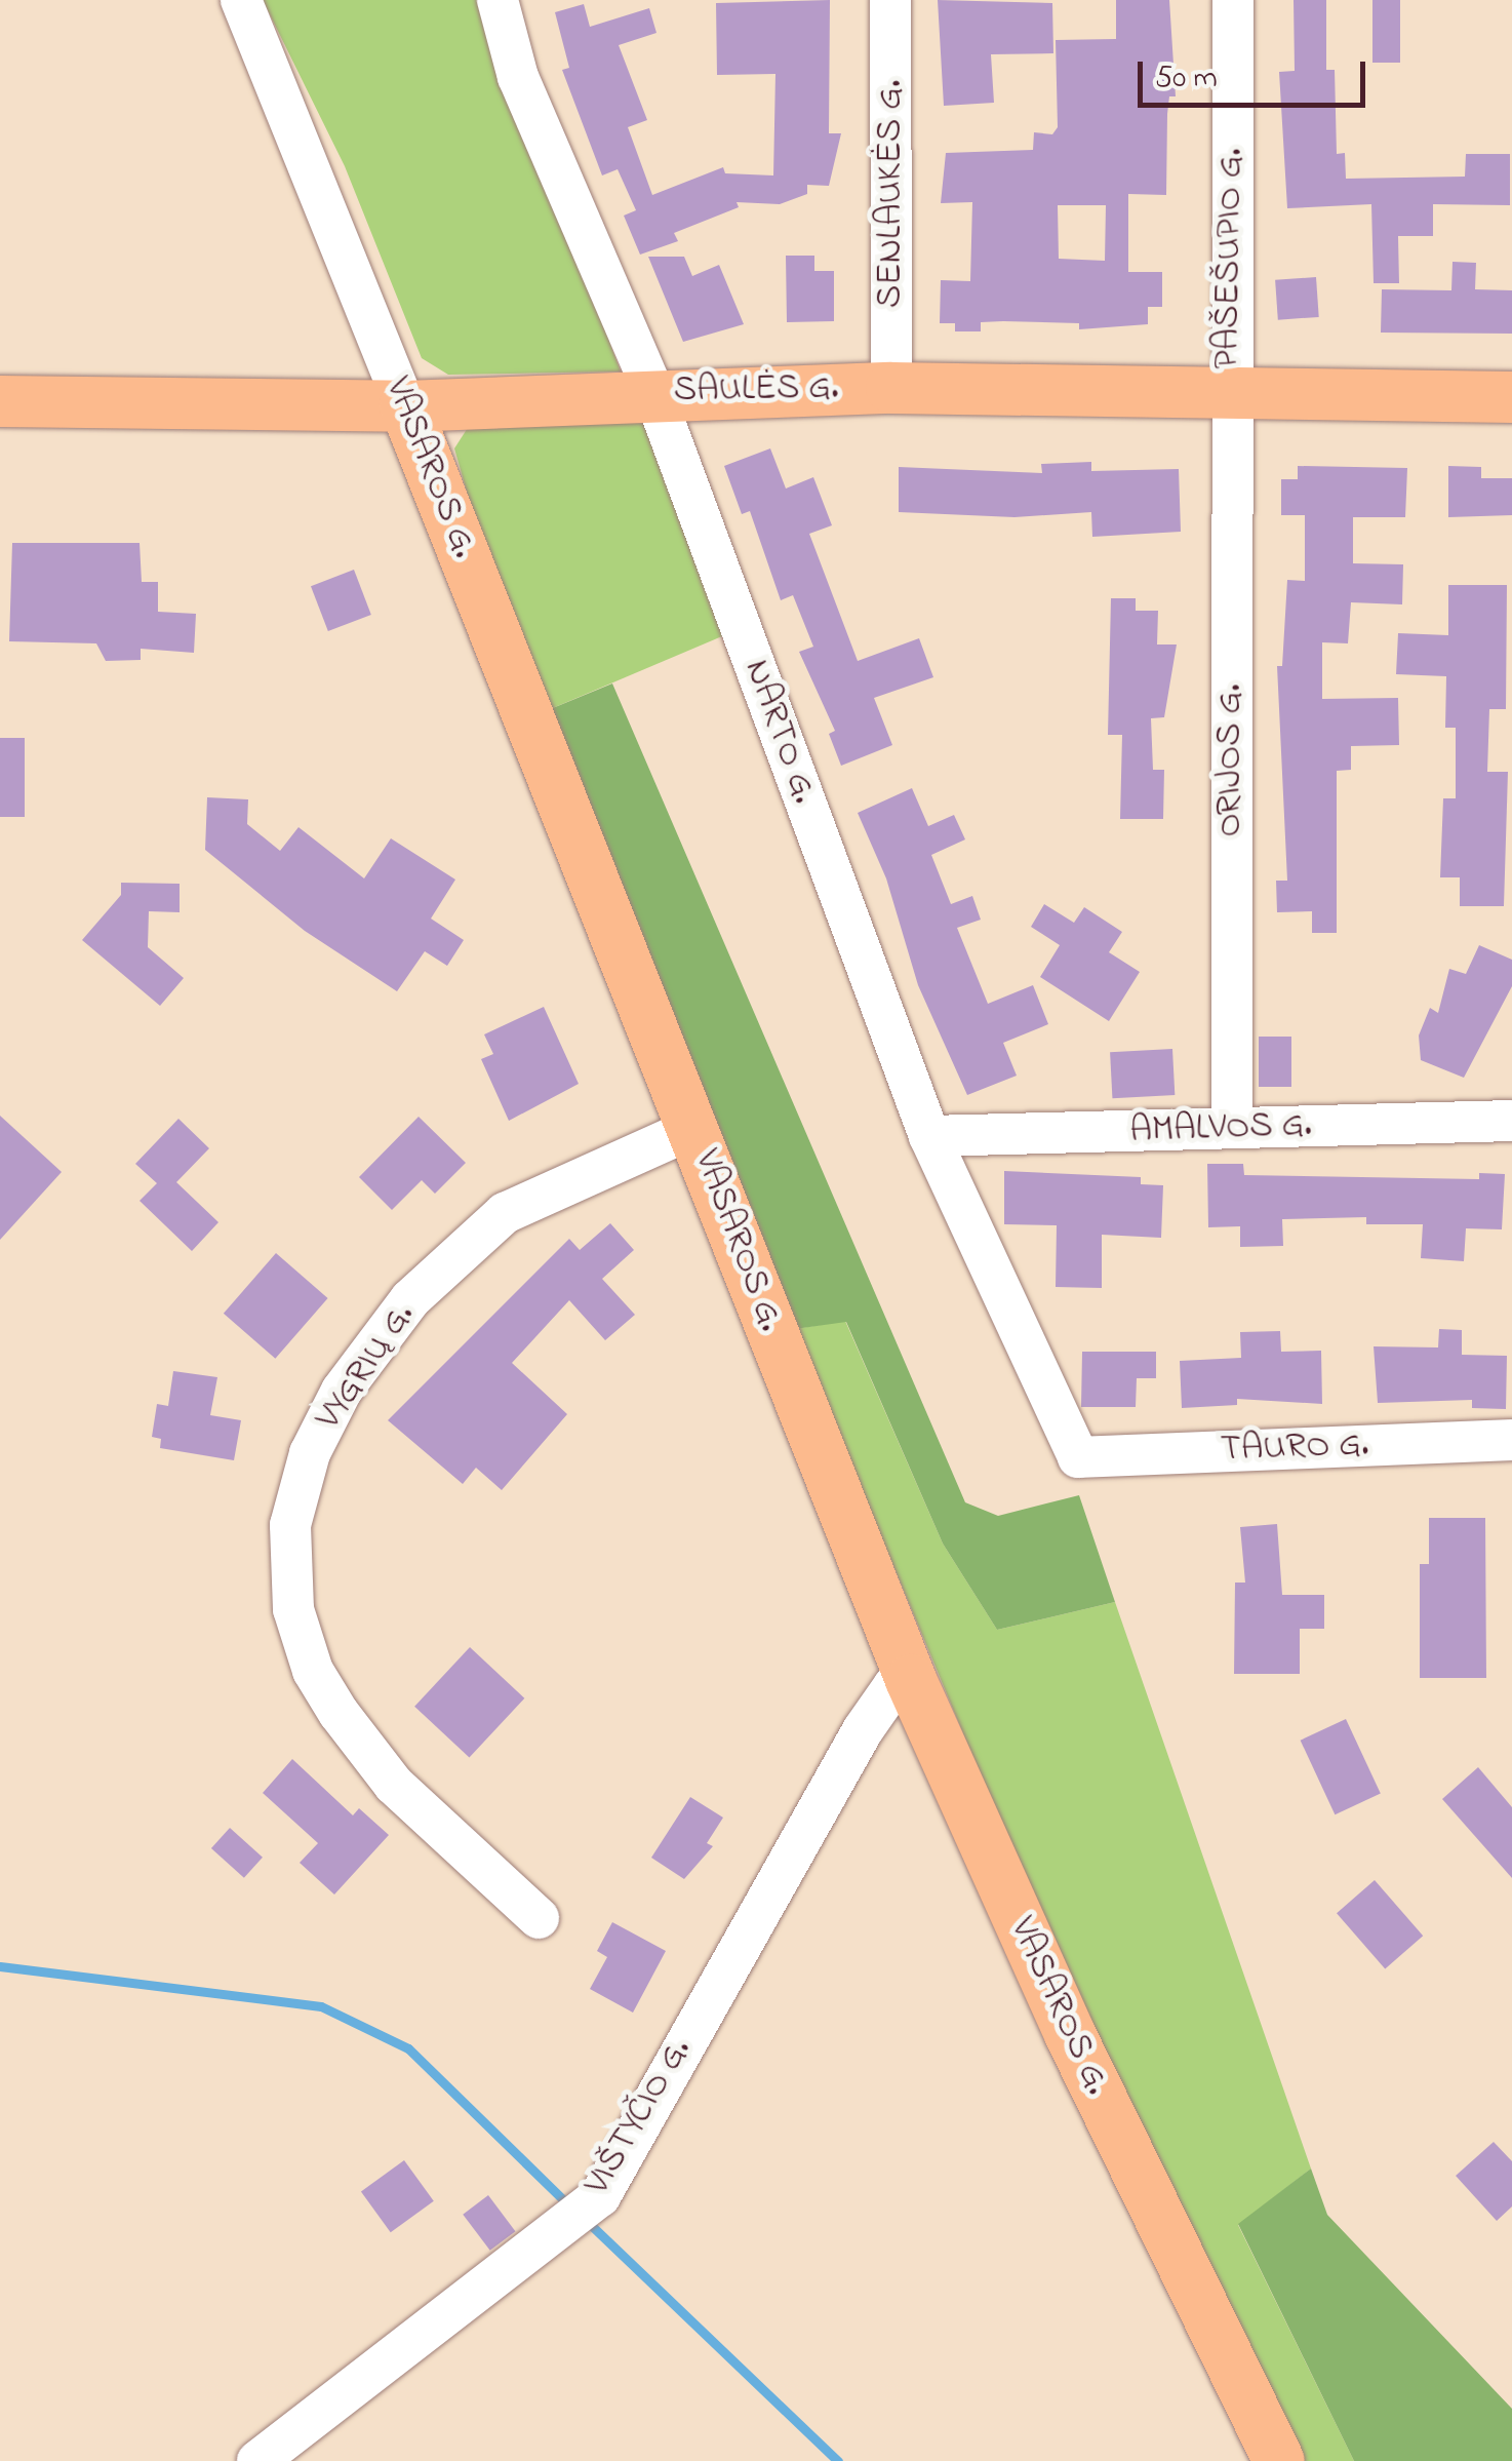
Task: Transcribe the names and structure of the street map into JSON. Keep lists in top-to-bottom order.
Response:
{
  "streets": {
    "main road": ["SAULĖS G.", "VASAROS G."],
    "street": [
      "SENLAUKĖS G.",
      "PAŠEŠUPIO G.",
      "NARTO G.",
      "ORIJOS G.",
      "AMALVOS G.",
      "VYGRIŲ G.",
      "TAURO G.",
      "VIŠTYČIO G."
    ]
  },
  "crossings": [
    ["SENLAUKĖS G.", "SAULĖS G."],
    ["PAŠEŠUPIO G.", "SAULĖS G."],
    ["PAŠEŠUPIO G.", "ORIJOS G."],
    ["SAULĖS G.", "VASAROS G."],
    ["SAULĖS G.", "NARTO G."],
    ["SAULĖS G.", "ORIJOS G."],
    ["VASAROS G.", "VYGRIŲ G."],
    ["VASAROS G.", "VIŠTYČIO G."],
    ["NARTO G.", "AMALVOS G."],
    ["NARTO G.", "TAURO G."],
    ["ORIJOS G.", "AMALVOS G."]
  ],
  "scale_bar": "50 m"
}
